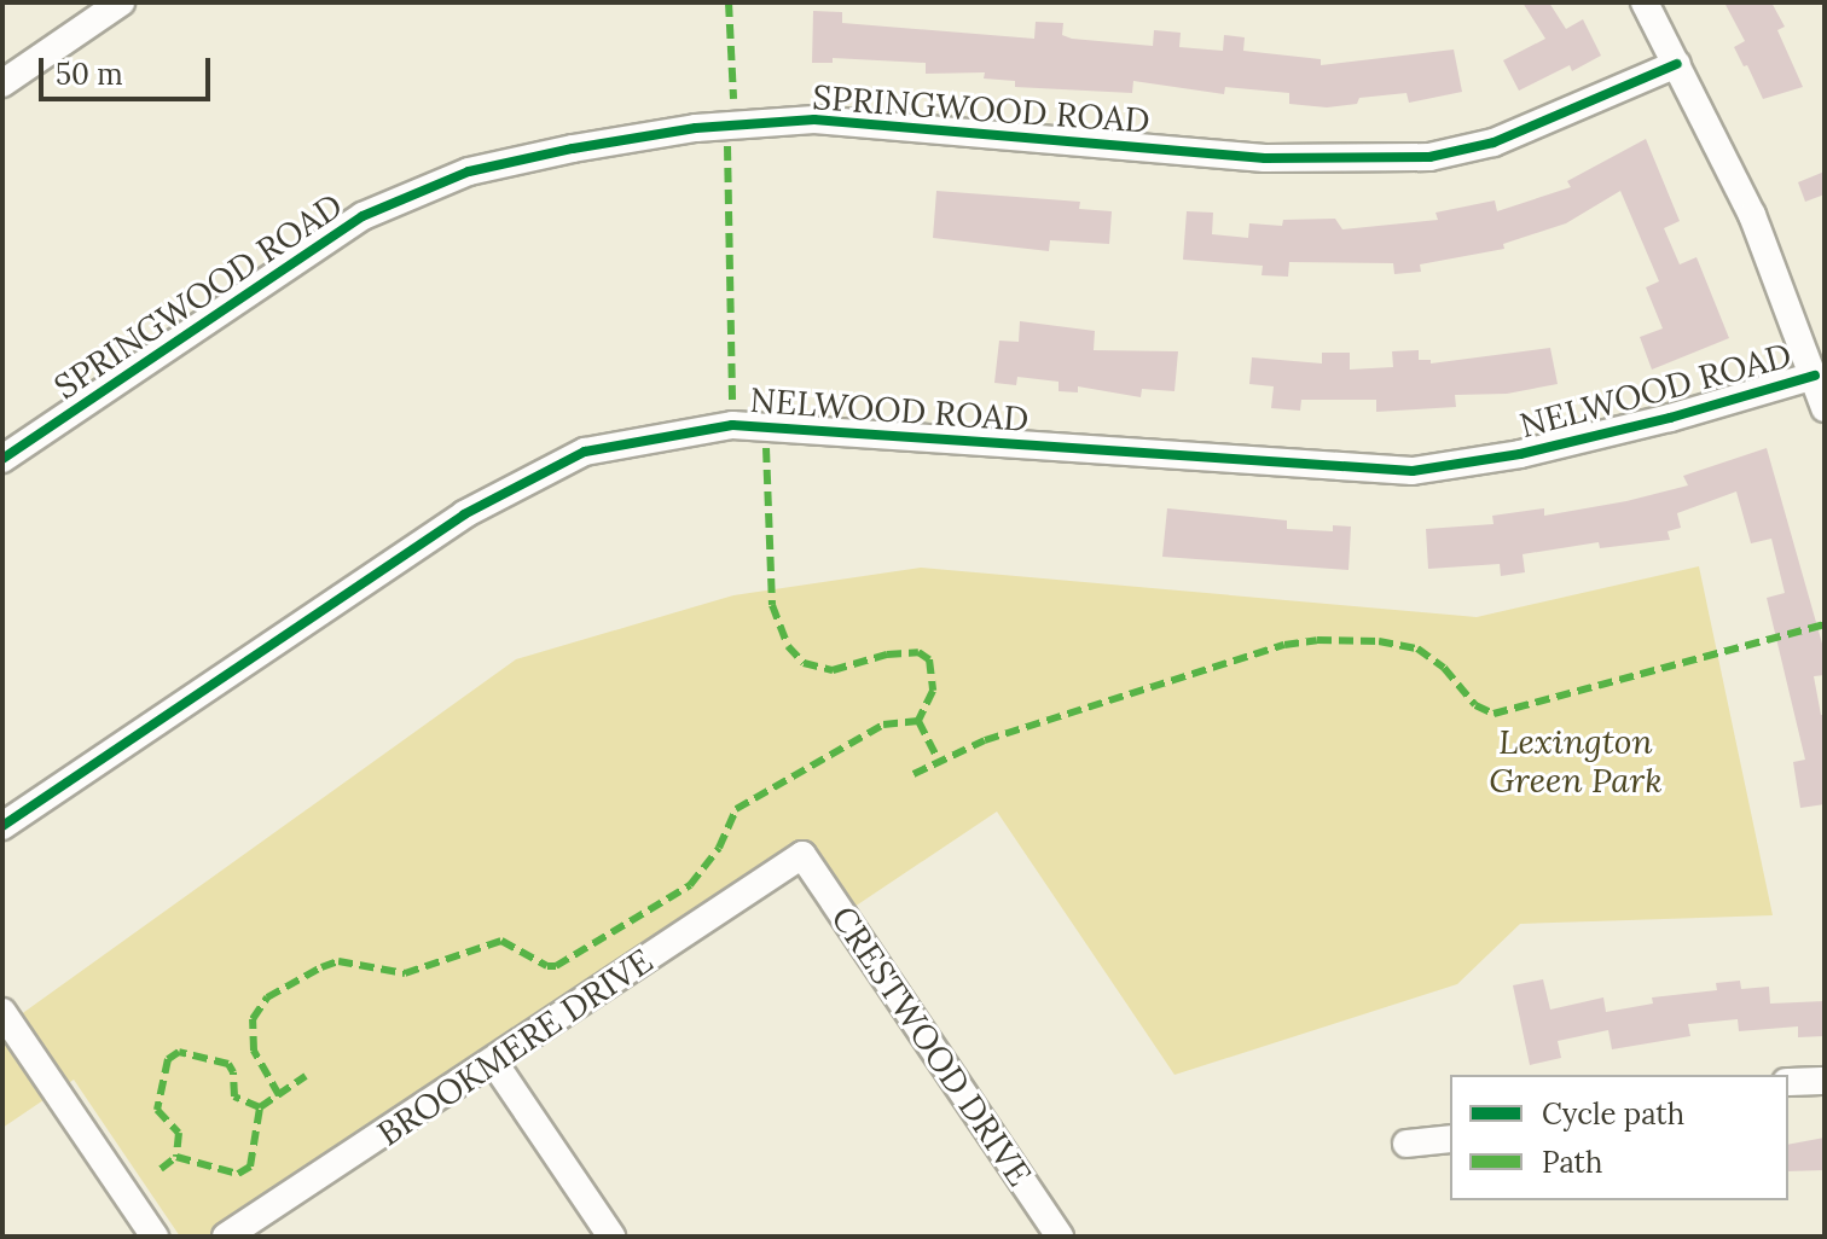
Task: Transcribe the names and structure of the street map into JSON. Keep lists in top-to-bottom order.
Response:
{
  "streets": {
    "street": [
      "SPRINGWOOD ROAD",
      "NELWOOD ROAD",
      "CRESTWOOD DRIVE",
      "BROOKMERE DRIVE"
    ]
  },
  "crossings": [
    ["CRESTWOOD DRIVE", "BROOKMERE DRIVE"]
  ],
  "parks": ["Lexington Green Park"],
  "legend": ["Cycle path", "Path"],
  "scale_bar": "50 m"
}
